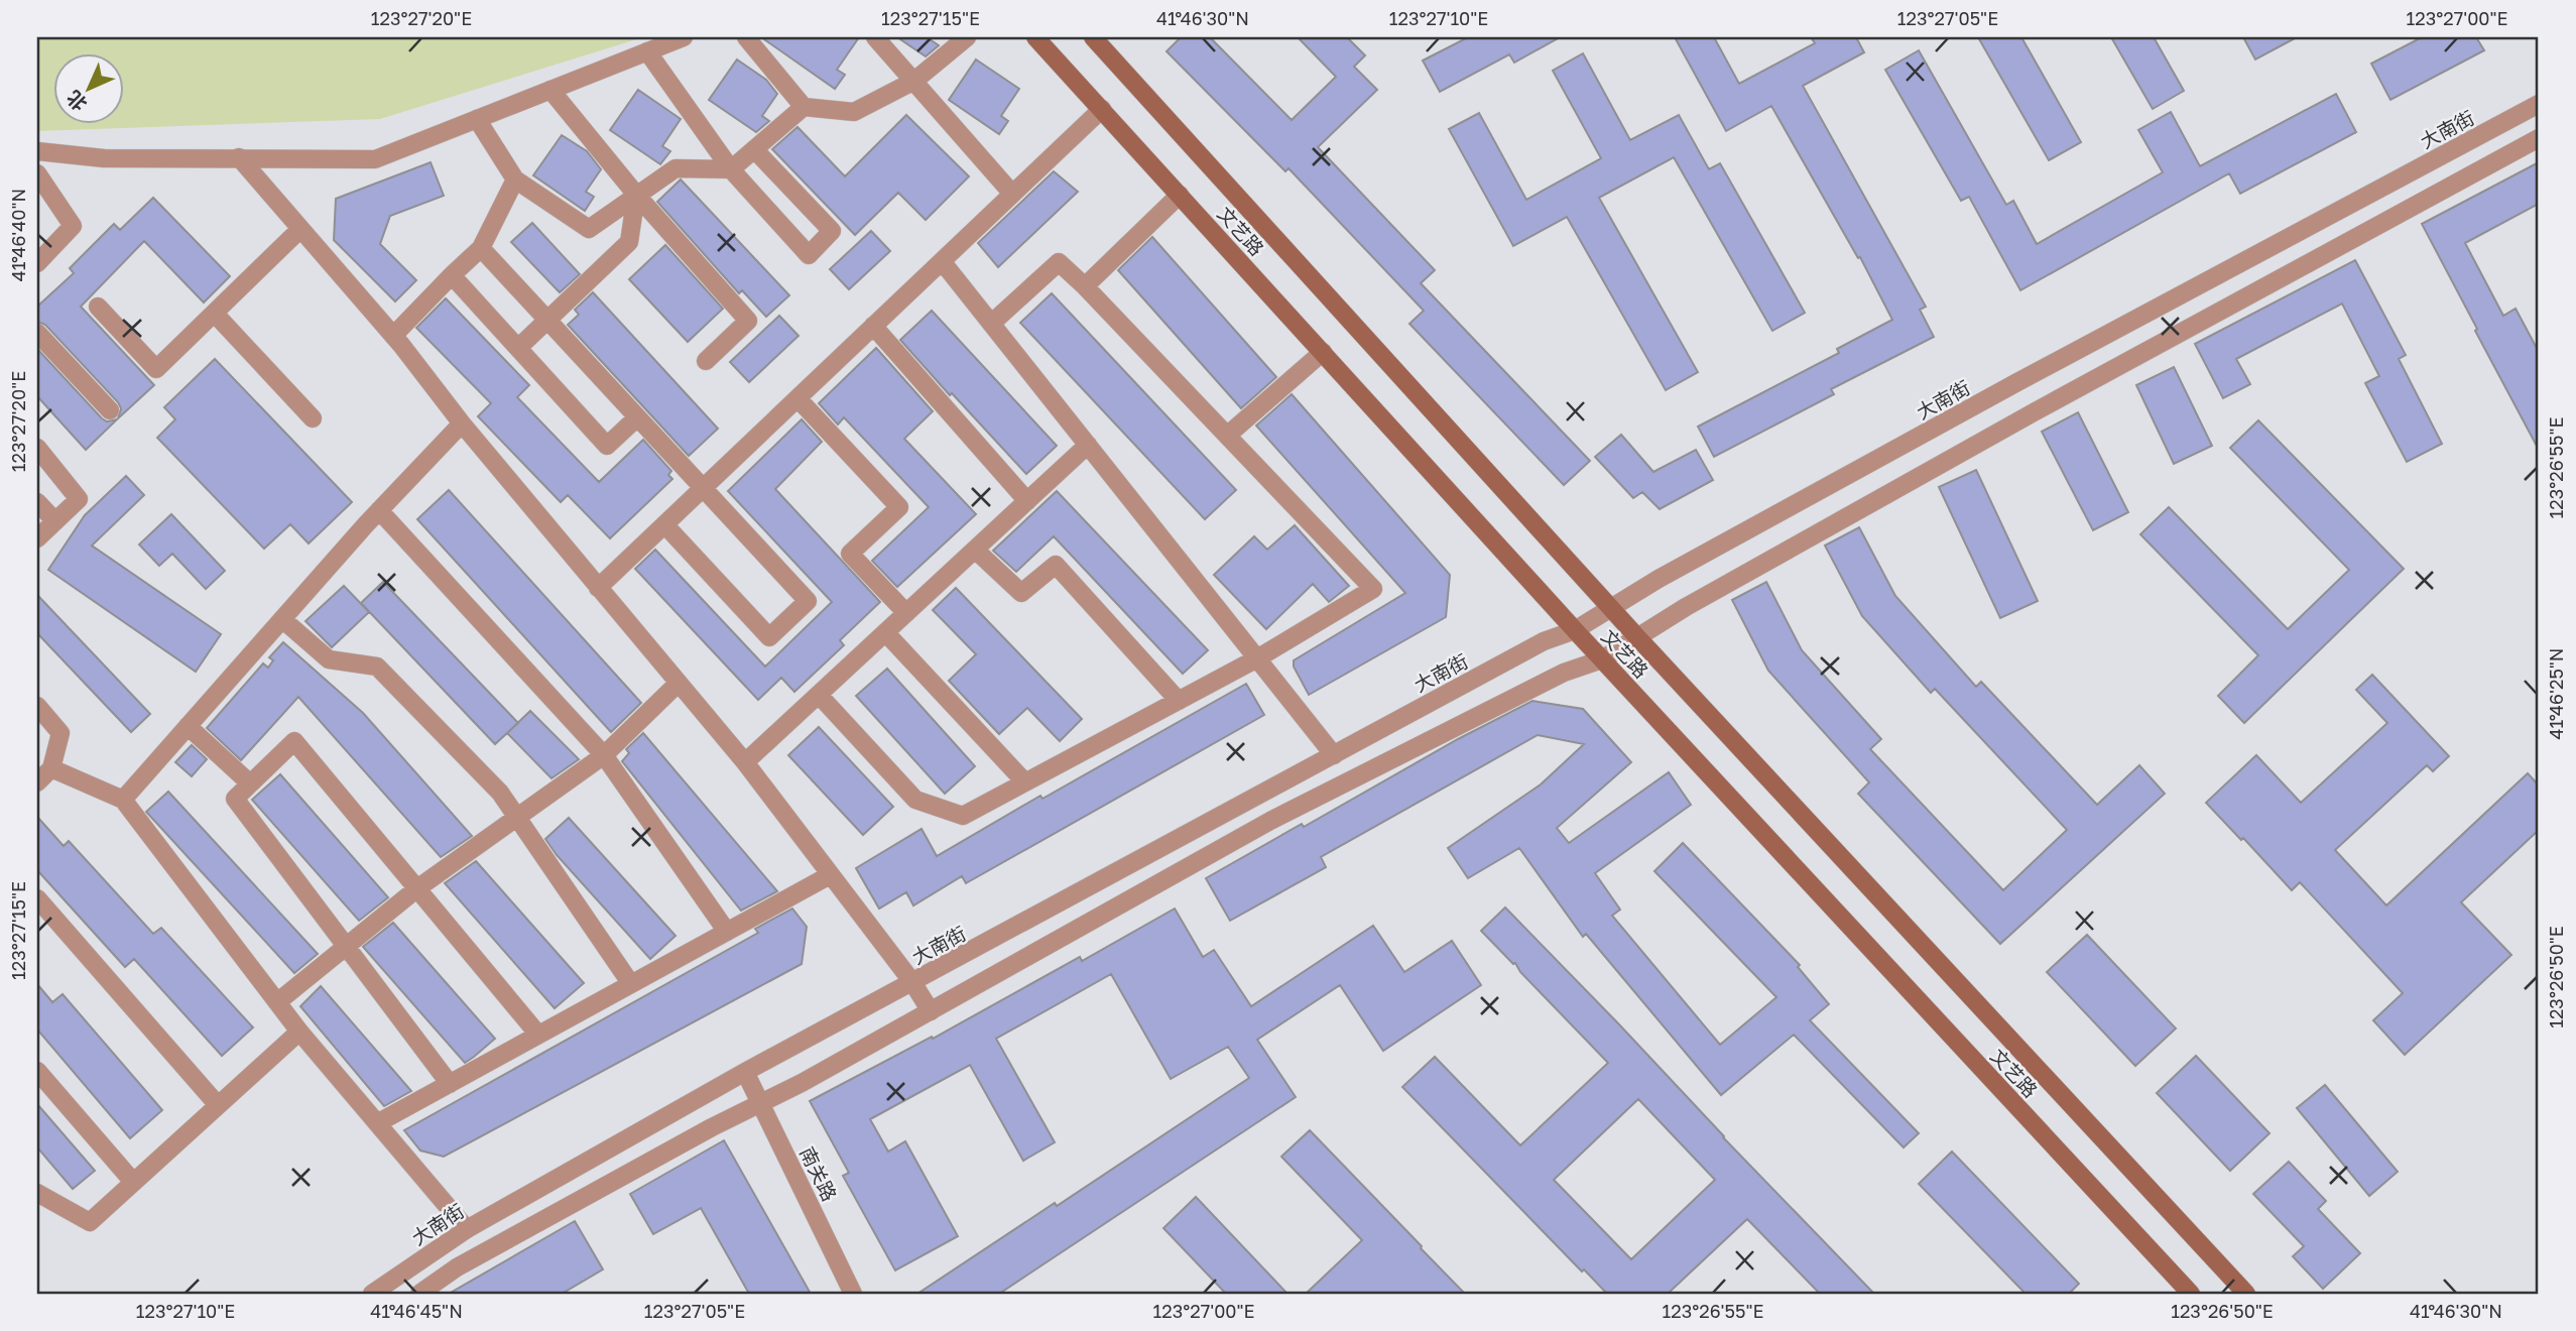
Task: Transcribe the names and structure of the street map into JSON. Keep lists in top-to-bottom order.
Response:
{
  "streets": {
    "main road": ["文艺路"],
    "street": ["大南街", "南关路"]
  },
  "crossings": [
    ["大南街", "文艺路"],
    ["大南街", "南关路"]
  ],
  "north": "bottom left",
  "coordinates": [
    "123°27'20\"E",
    "123°27'15\"E",
    "41°46'30\"N",
    "123°27'10\"E",
    "123°27'05\"E",
    "123°27'00\"E",
    "41°46'40\"N",
    "123°26'55\"E",
    "41°46'25\"N",
    "123°26'50\"E",
    "41°46'45\"N"
  ]
}
